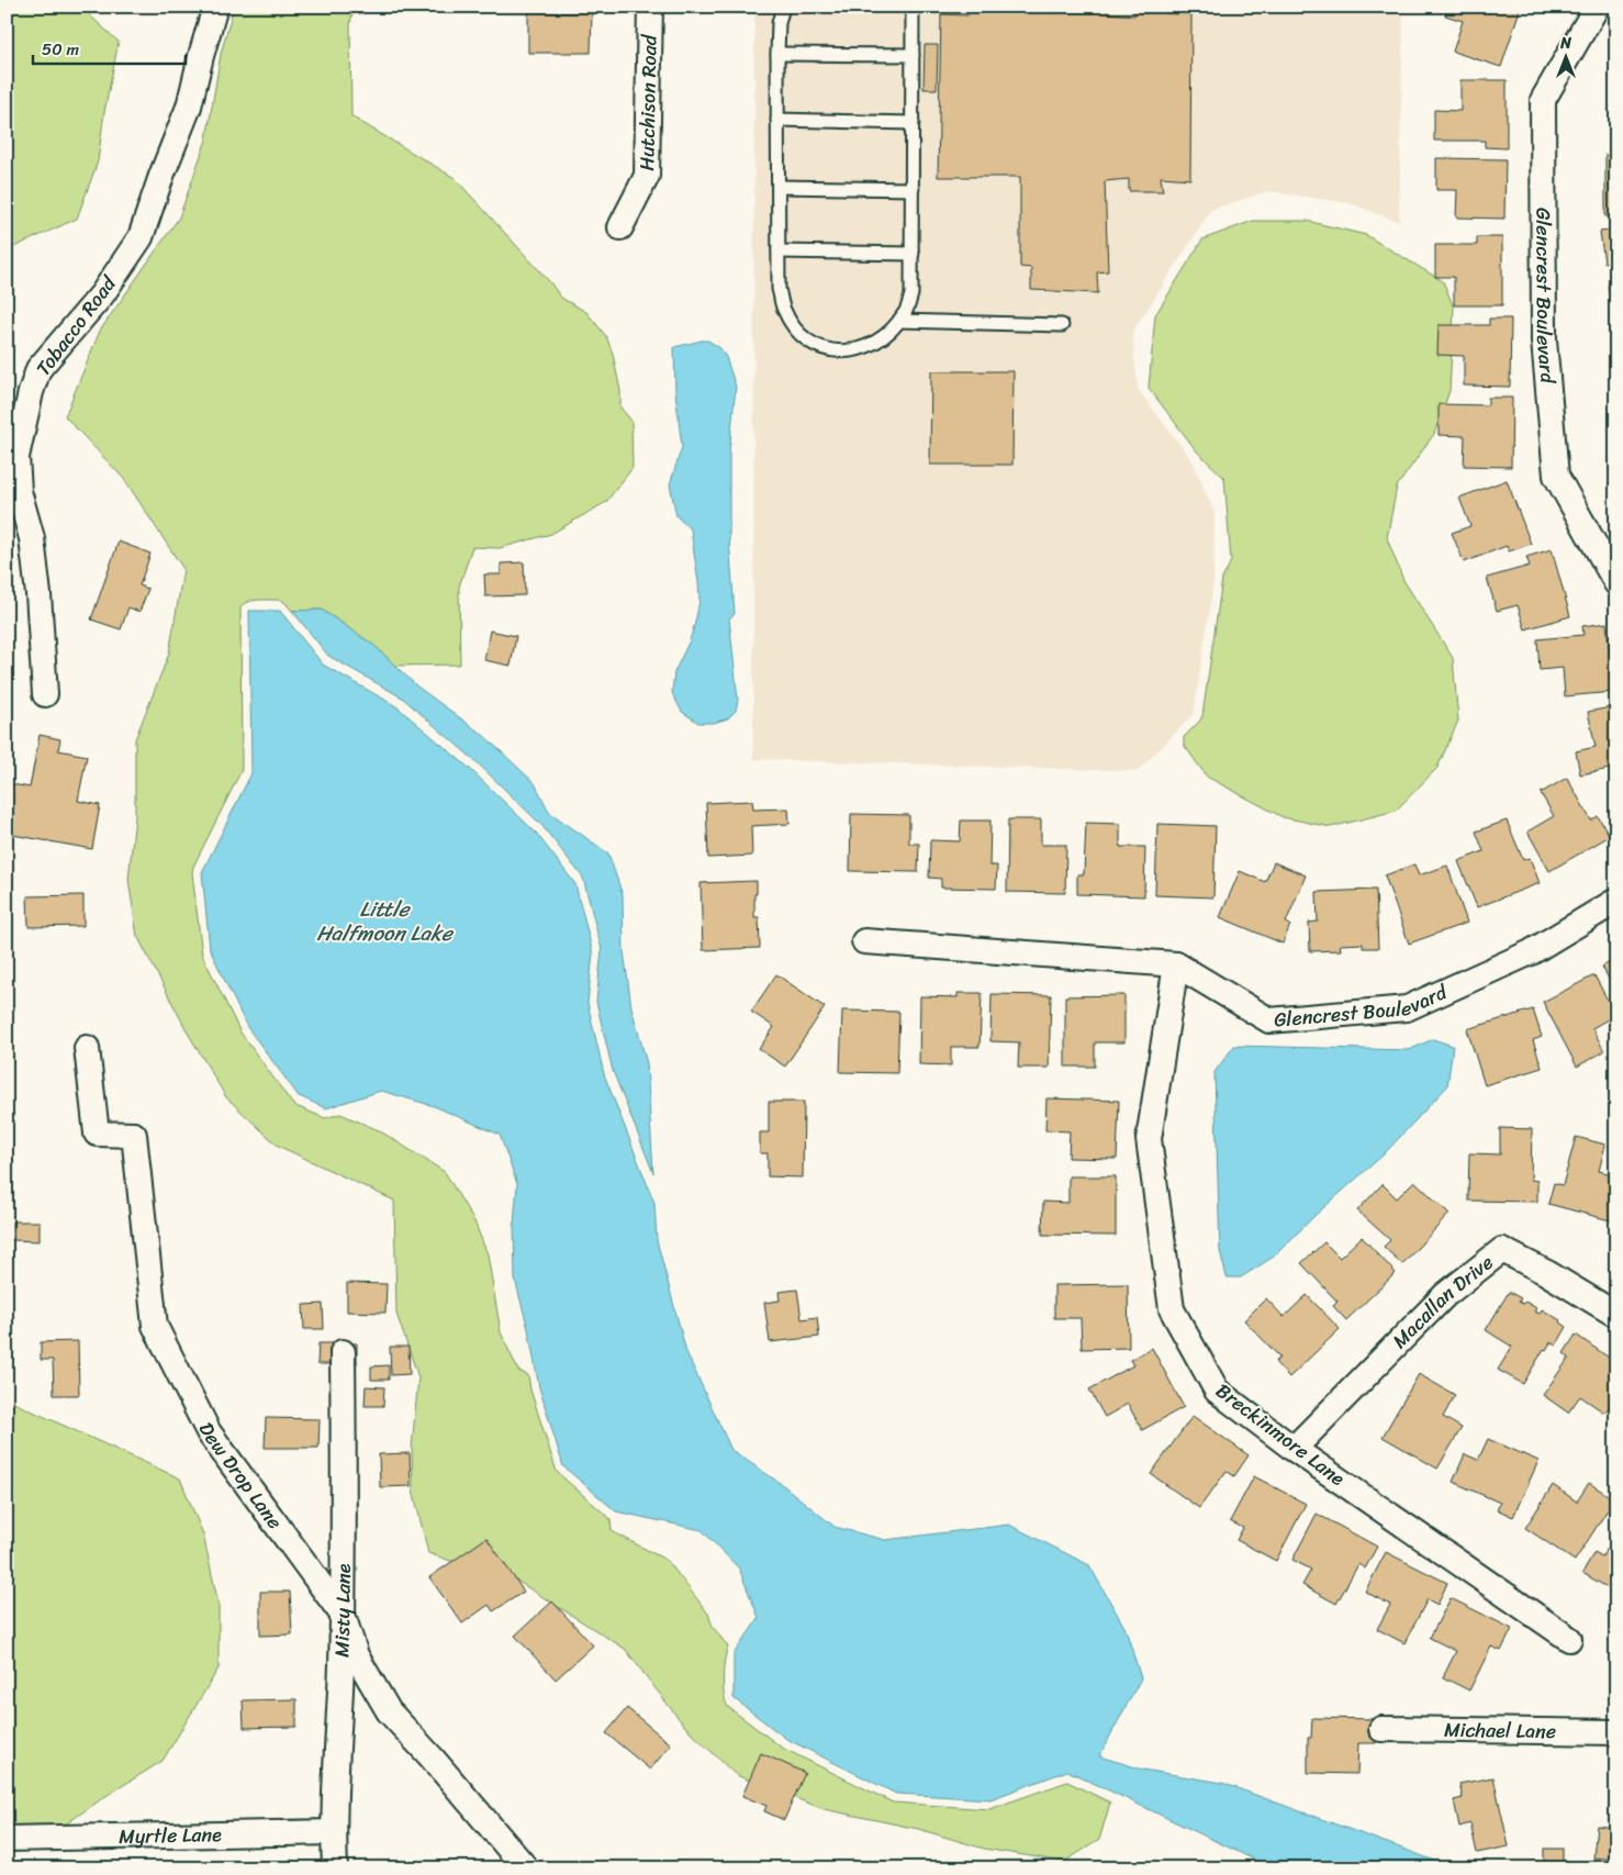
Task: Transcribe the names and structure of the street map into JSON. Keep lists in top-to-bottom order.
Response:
{
  "streets": {
    "street": [
      "Hutchison Road",
      "Glencrest Boulevard",
      "Tobacco Road",
      "Macallan Drive",
      "Breckinmore Lane",
      "Dew Drop Lane",
      "Misty Lane",
      "Michael Lane",
      "Myrtle Lane"
    ]
  },
  "crossings": [
    ["Glencrest Boulevard", "Breckinmore Lane"],
    ["Macallan Drive", "Breckinmore Lane"],
    ["Dew Drop Lane", "Misty Lane"],
    ["Misty Lane", "Myrtle Lane"]
  ],
  "water": ["Little Halfmoon Lake"],
  "scale_bar": "50 m",
  "north": "top"
}
